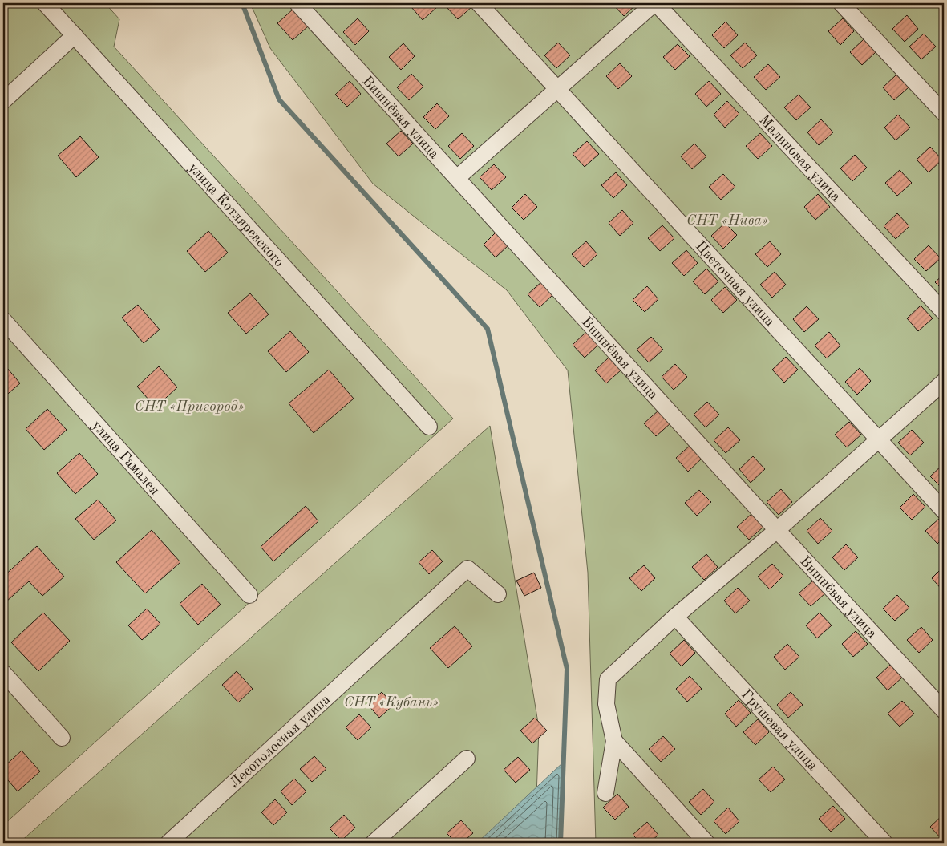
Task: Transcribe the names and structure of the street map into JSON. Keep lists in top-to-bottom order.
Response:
{
  "streets": {
    "street": [
      "Вишнёвая улица",
      "Малиновая улица",
      "улица Котляревского",
      "Цветочная улица",
      "улица Гамалея",
      "Грушевая улица",
      "Лесополосная улица"
    ]
  },
  "parks": ["СНТ «Нива»", "СНТ «Пригород»", "СНТ «Кубань»"]
}
